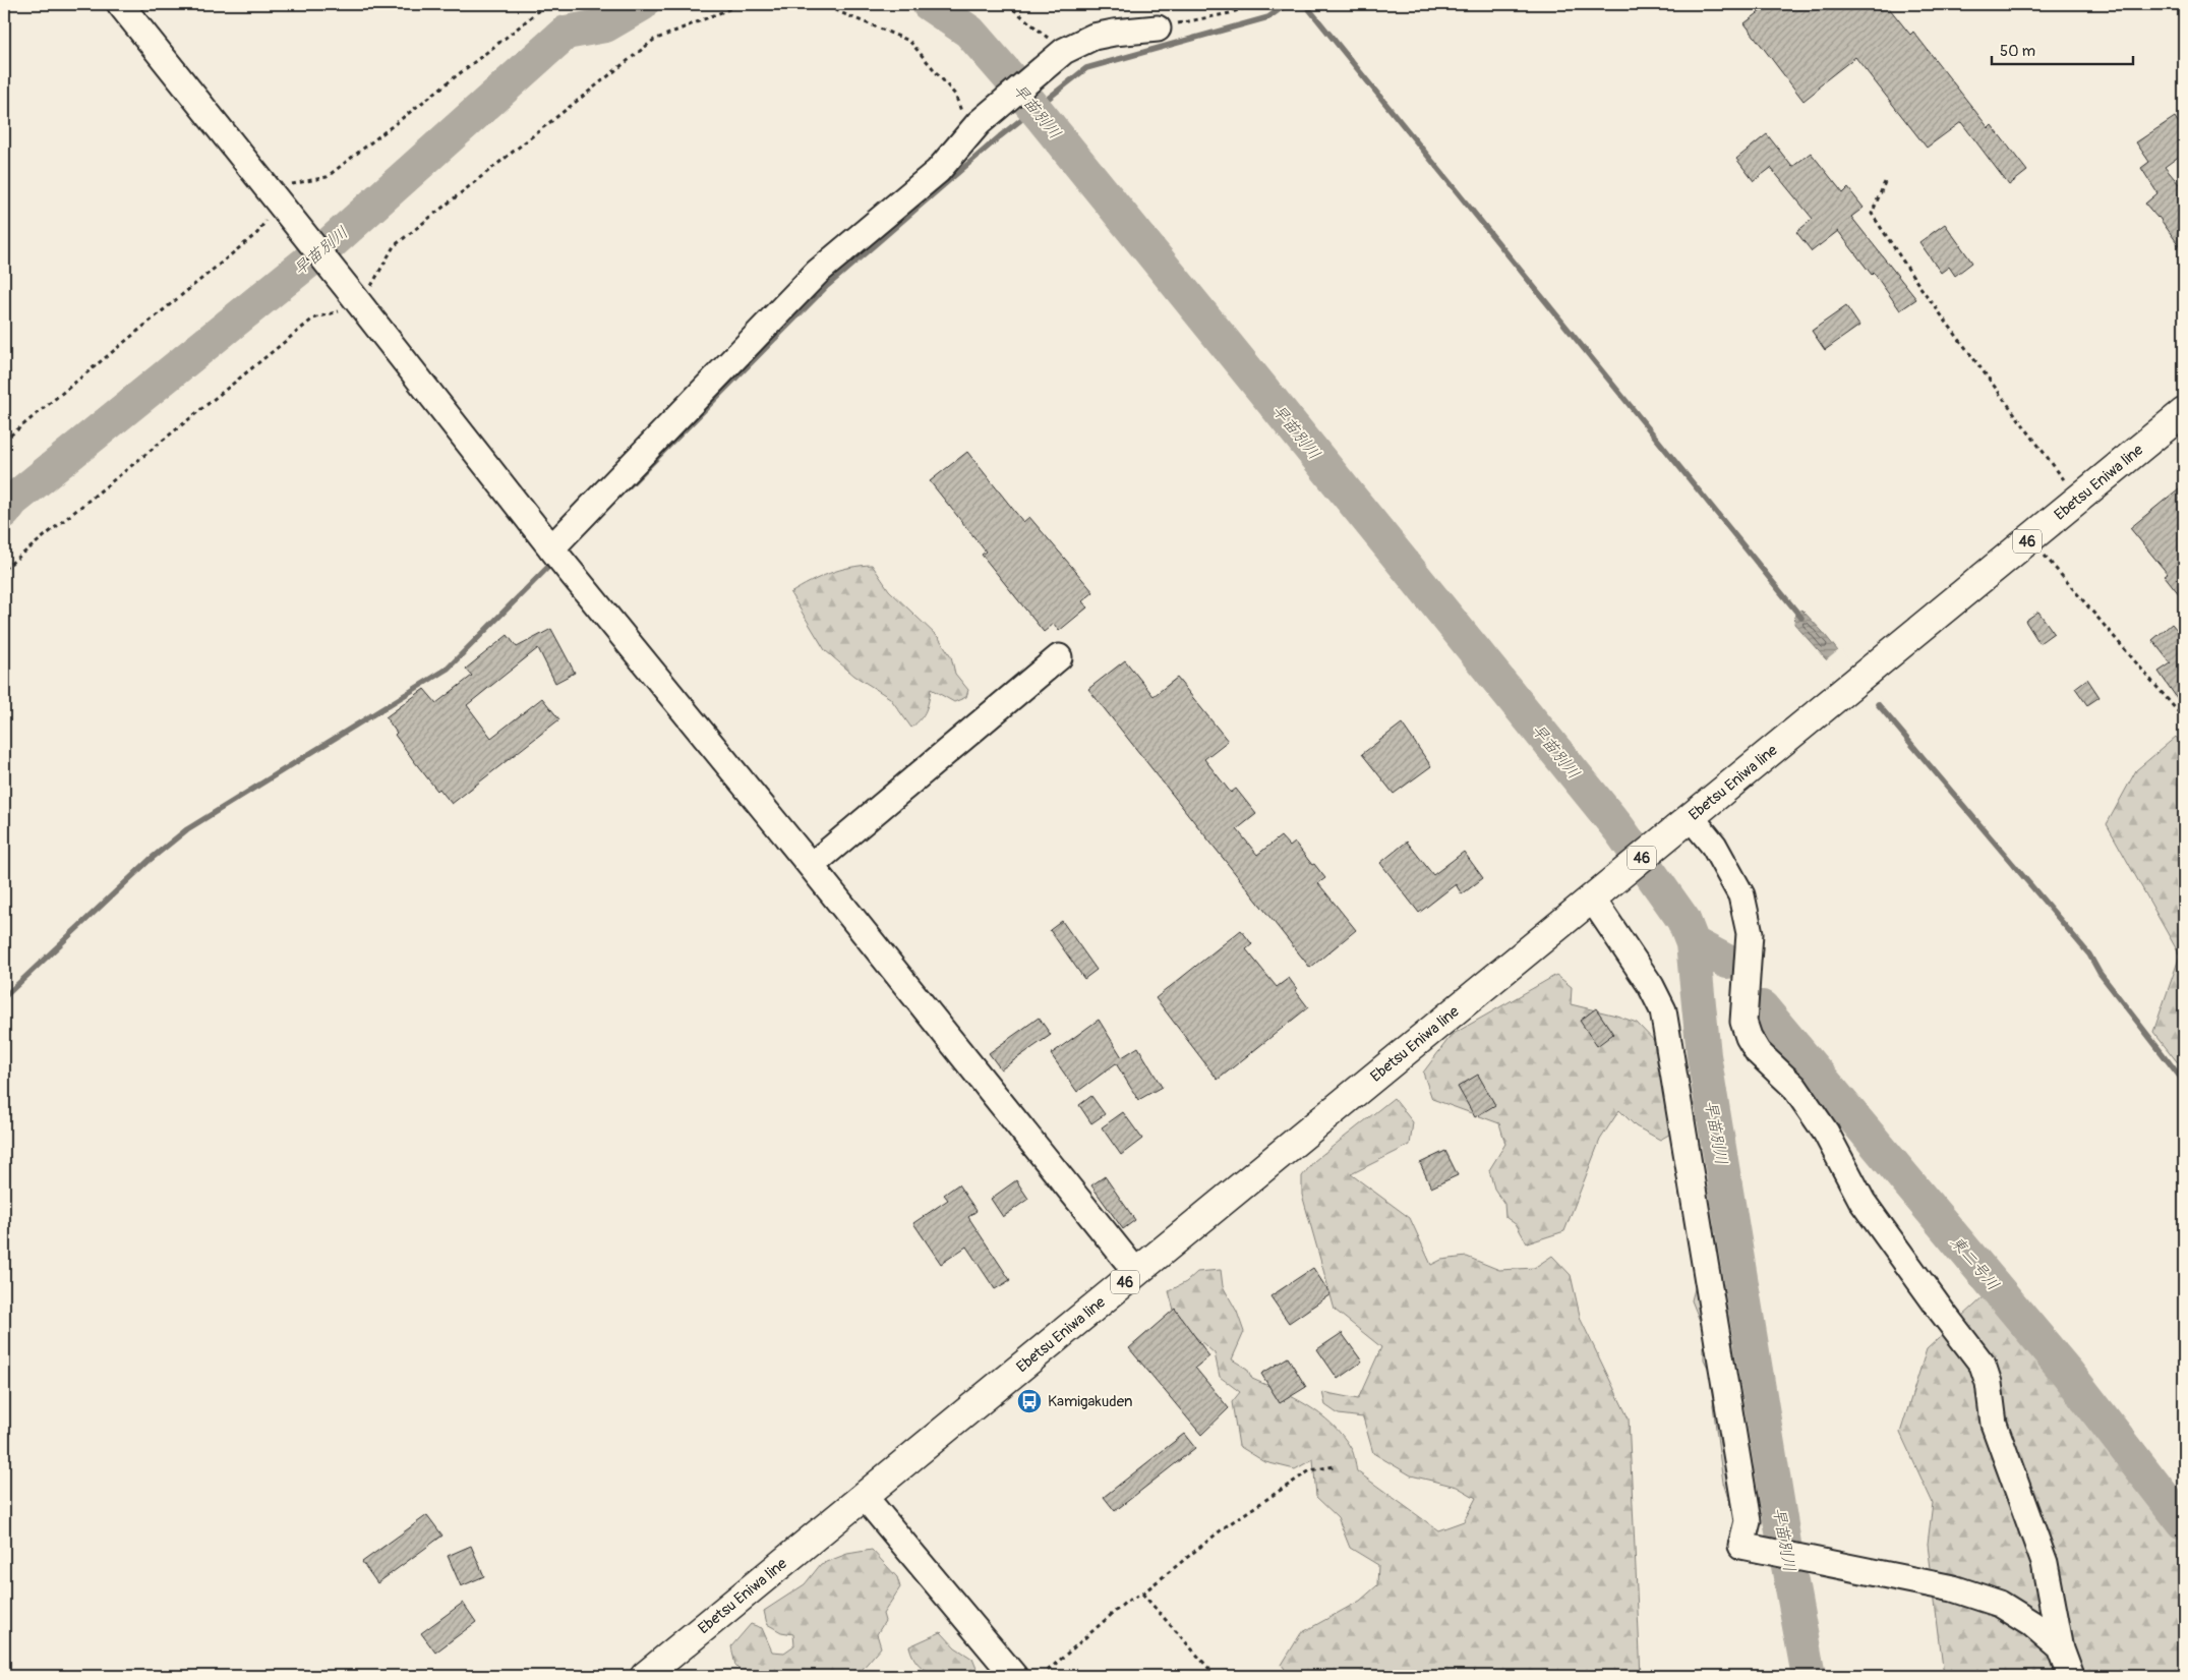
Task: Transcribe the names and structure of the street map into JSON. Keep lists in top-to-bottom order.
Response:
{
  "streets": {
    "main road": ["Ebetsu Eniwa line", "46"]
  },
  "water": ["早苗別川", "東二号川"],
  "places": {
    "bus stop": ["Kamigakuden"]
  },
  "scale_bar": "50 m"
}
